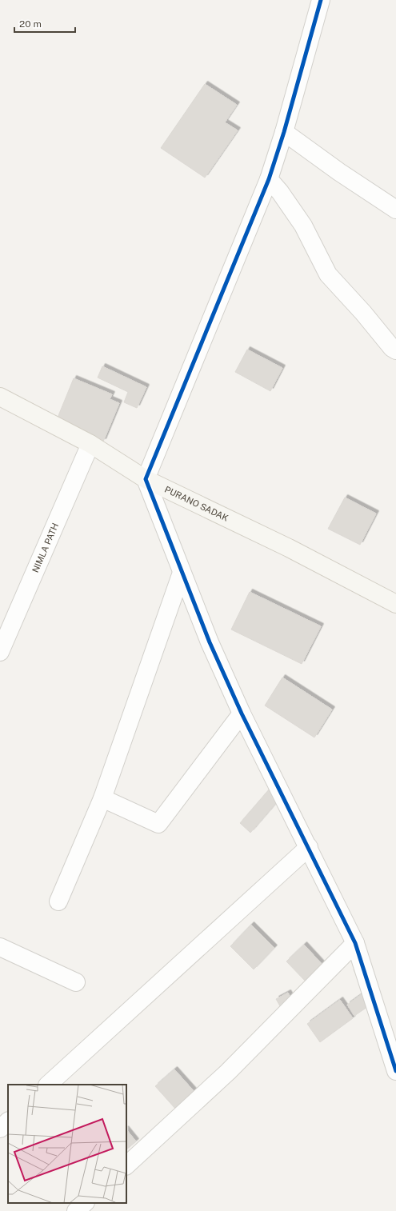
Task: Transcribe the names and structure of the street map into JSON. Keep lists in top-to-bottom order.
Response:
{
  "streets": {
    "main road": ["PURANO SADAK"],
    "street": ["NIMLA PATH"]
  },
  "crossings": [
    ["PURANO SADAK", "NIMLA PATH"]
  ],
  "scale_bar": "20 m"
}
